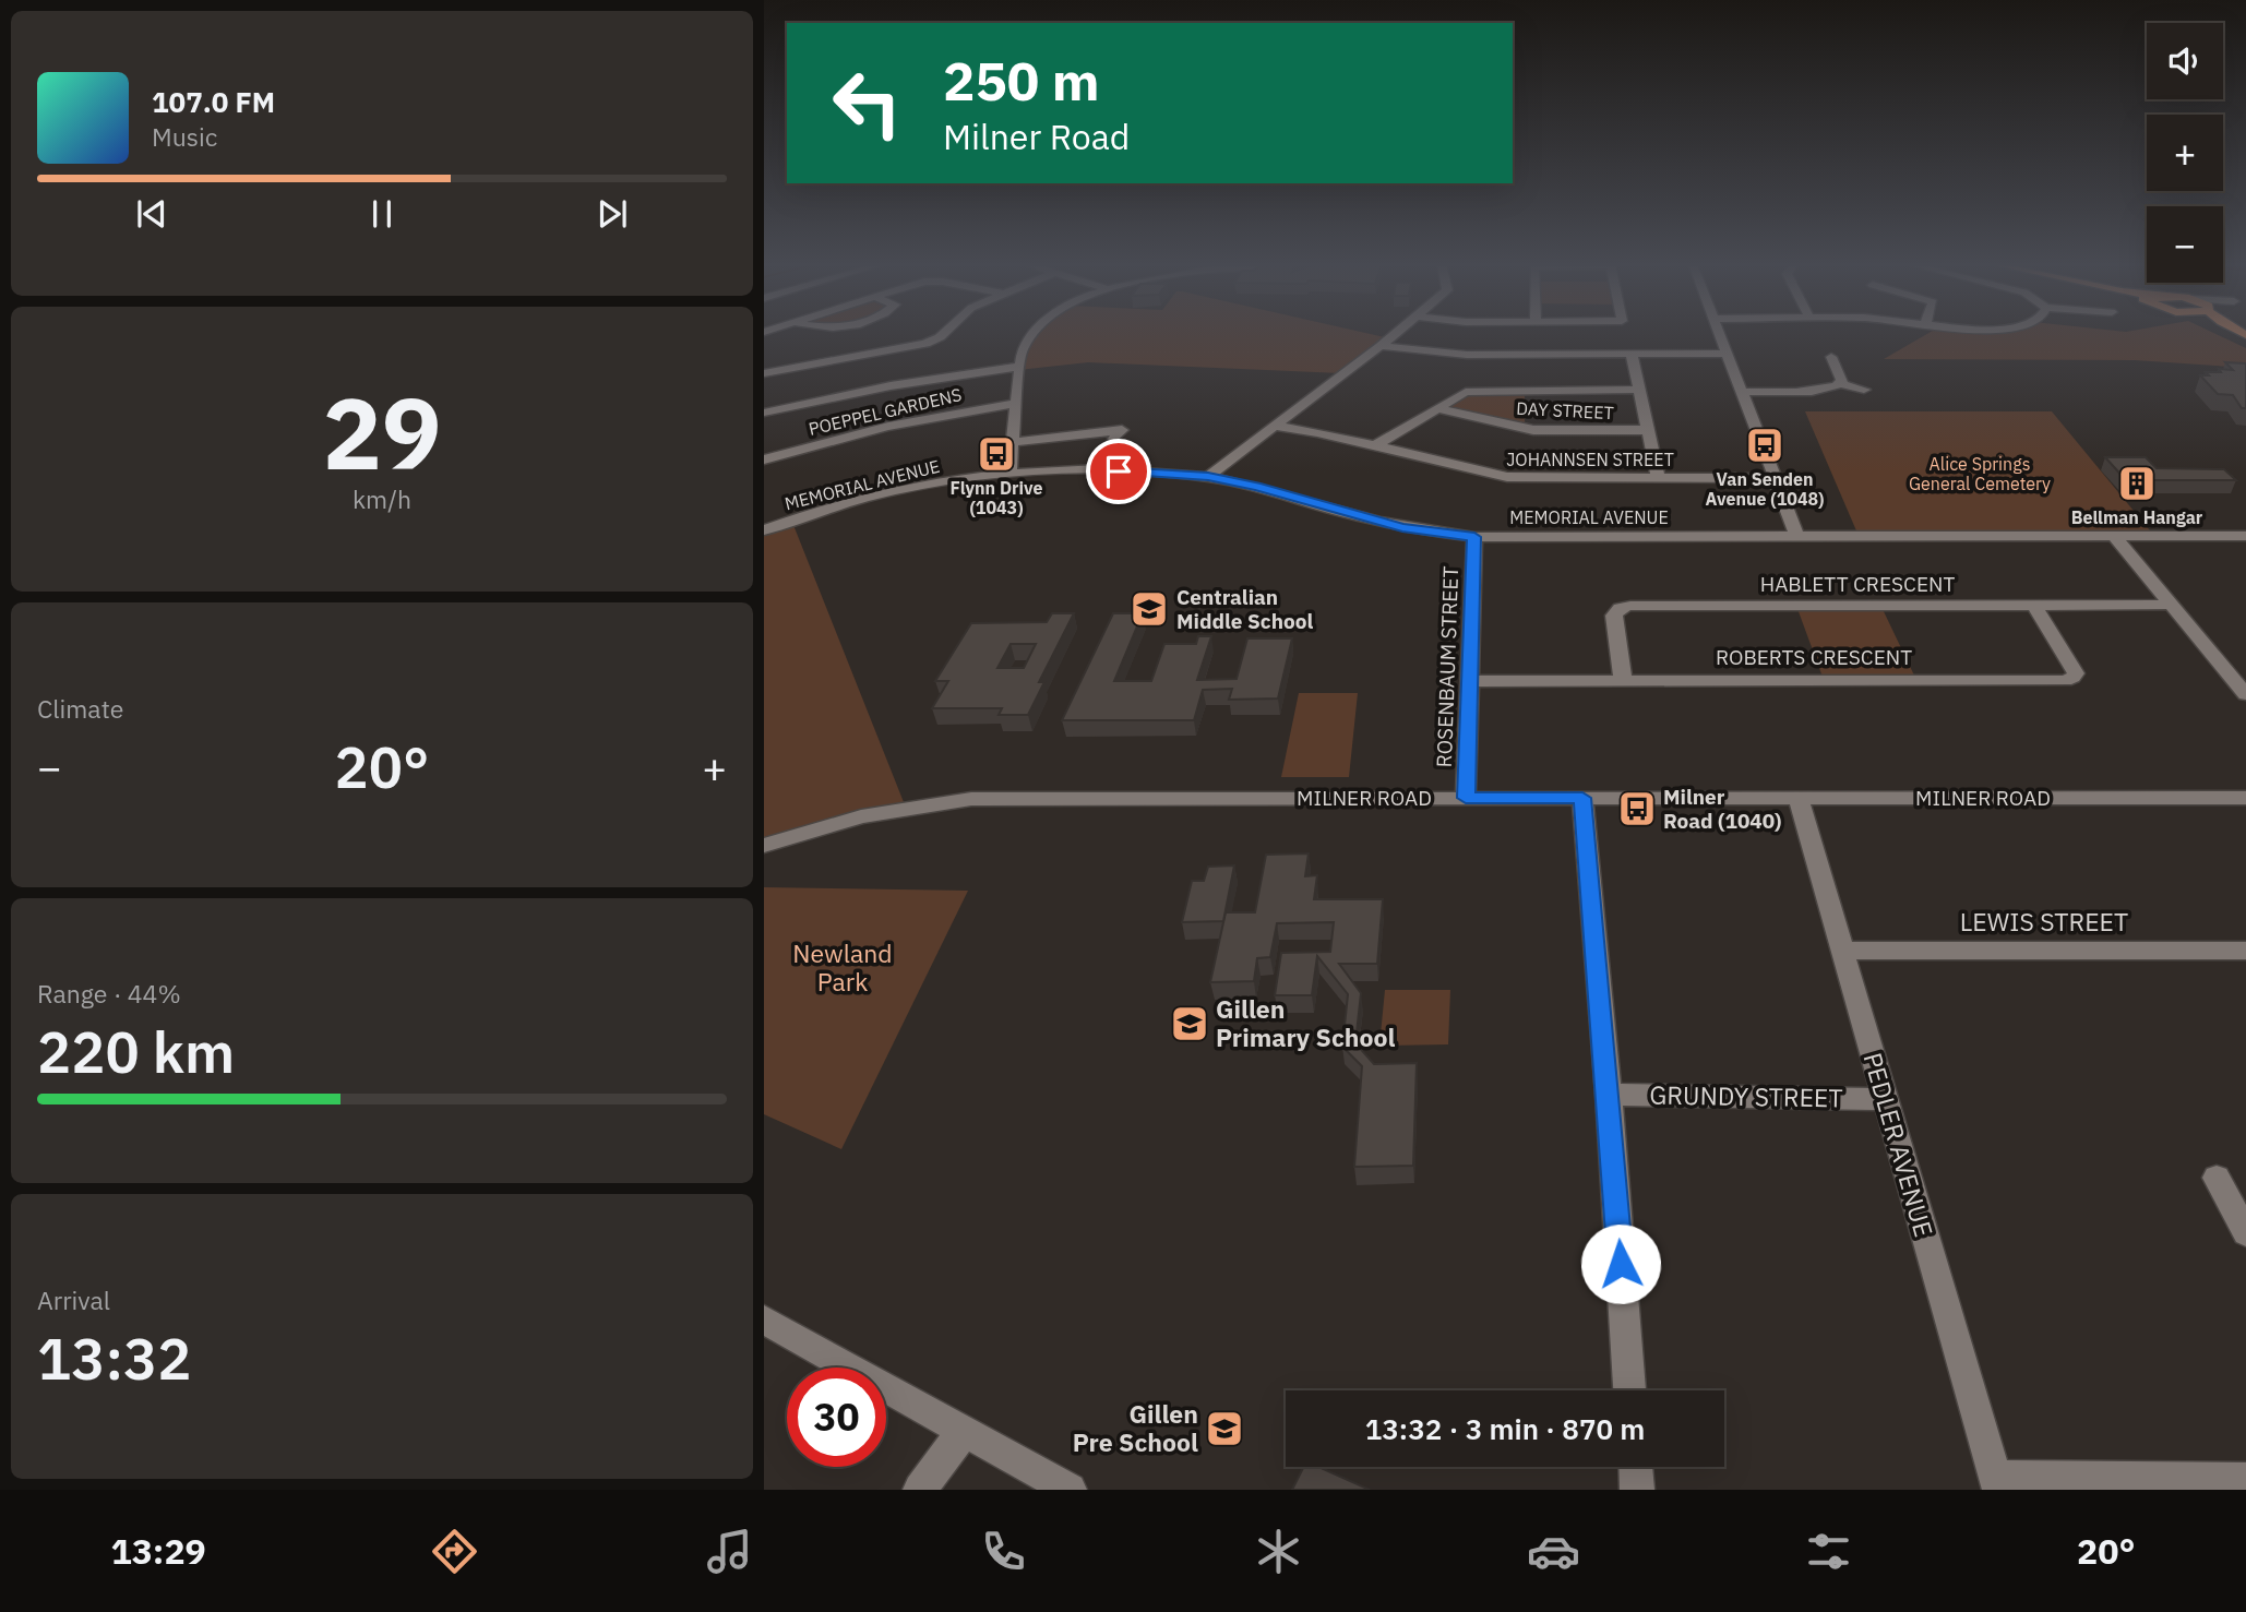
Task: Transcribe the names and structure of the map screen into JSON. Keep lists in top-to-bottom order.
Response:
{
  "streets": {
    "street": [
      "DAY STREET",
      "POEPPEL GARDENS",
      "JOHANNSEN STREET",
      "MEMORIAL AVENUE",
      "HABLETT CRESCENT",
      "ROBERTS CRESCENT",
      "ROSENBAUM STREET",
      "MILNER ROAD",
      "LEWIS STREET",
      "GRUNDY STREET",
      "PEDLER AVENUE"
    ]
  },
  "crossings": [
    ["MEMORIAL AVENUE", "ROSENBAUM STREET"],
    ["HABLETT CRESCENT", "ROBERTS CRESCENT"],
    ["ROBERTS CRESCENT", "ROSENBAUM STREET"],
    ["ROSENBAUM STREET", "MILNER ROAD"],
    ["MILNER ROAD", "PEDLER AVENUE"],
    ["LEWIS STREET", "PEDLER AVENUE"],
    ["GRUNDY STREET", "PEDLER AVENUE"]
  ],
  "parks": ["Alice Springs General Cemetery", "Newland Park"],
  "places": {
    "bus stop": ["Van Senden Avenue (1048)", "Flynn Drive (1043)", "Milner Road (1040)"],
    "building": ["Bellman Hangar"],
    "school or university": ["Centralian Middle School", "Gillen Primary School", "Gillen Pre School"]
  },
  "page": {
    "map_buttons": ["+", "−"],
    "turn": ["250 m", "Milner Road"],
    "song": ["107.0 FM", "Music"],
    "tile": [
      ["29", "km/h"],
      "Climate",
      ["Range · 44%", "220 km"],
      ["Arrival", "13:32"]
    ],
    "heat": ["−", "20°", "+"],
    "limit": "30",
    "trip": "13:32 · 3 min · 870 m",
    "tabs": ["13:29", "20°"]
  }
}
